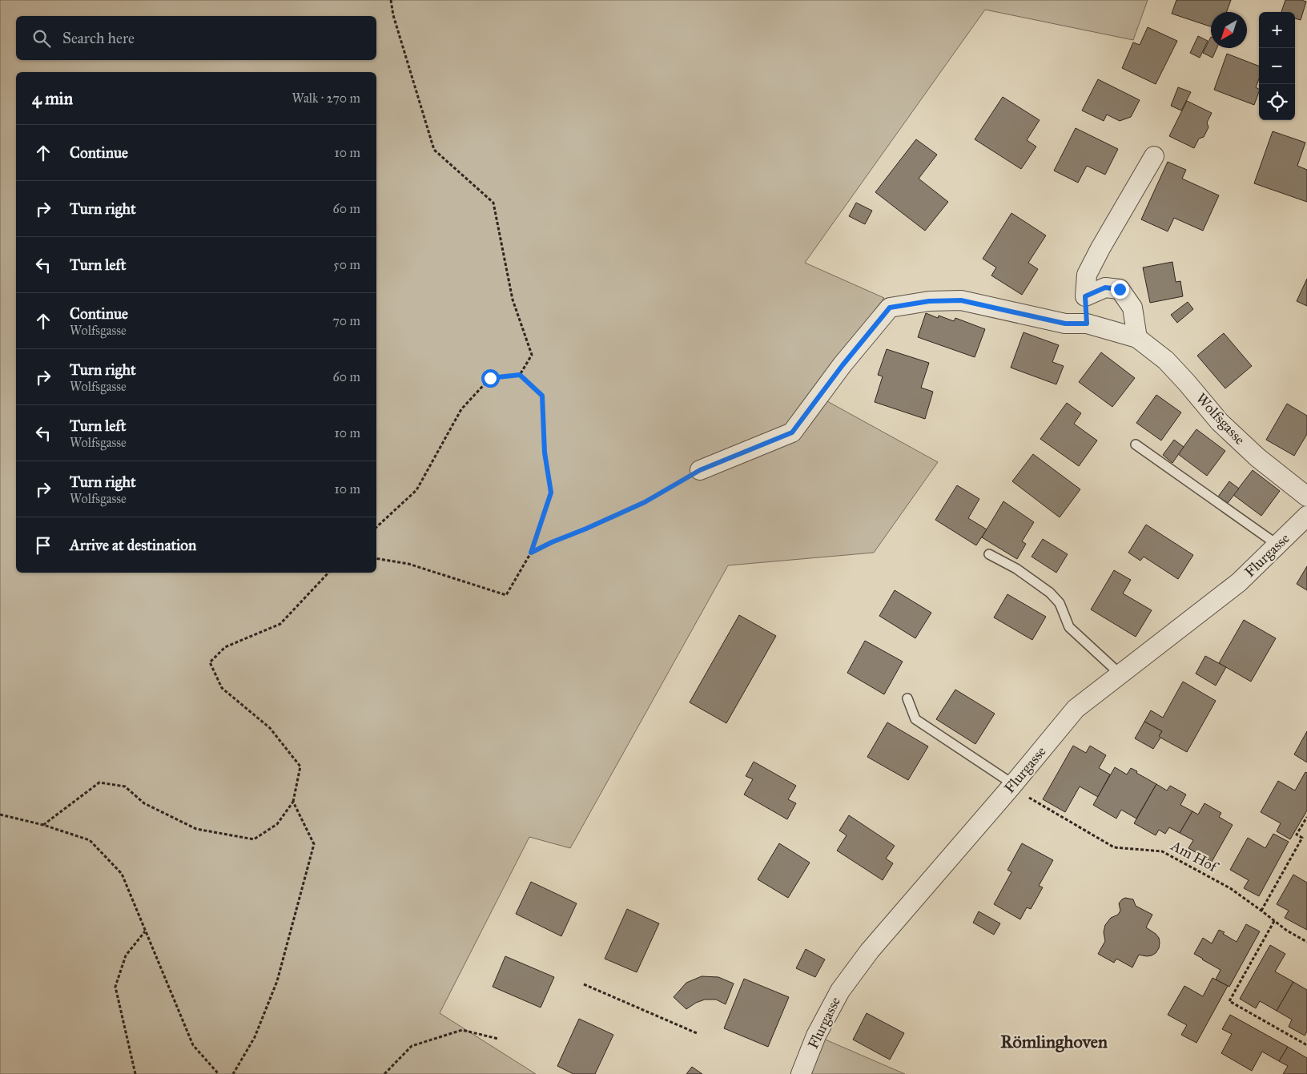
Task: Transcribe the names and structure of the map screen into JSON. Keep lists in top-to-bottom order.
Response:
{
  "streets": {
    "street": ["Wolfsgasse", "Flurgasse"],
    "path": ["Am Hof"]
  },
  "crossings": [
    ["Flurgasse", "Am Hof"]
  ],
  "districts": ["Römlinghoven"],
  "north": "bottom left",
  "page": {
    "map_buttons": ["+", "−"],
    "search": "Search here",
    "heading": ["4 min", "Walk · 270 m"],
    "list": [
      ["Continue", "10 m"],
      ["Turn right", "60 m"],
      ["Turn left", "50 m"],
      ["Continue", "Wolfsgasse", "70 m"],
      ["Turn right", "Wolfsgasse", "60 m"],
      ["Turn left", "Wolfsgasse", "10 m"],
      ["Turn right", "Wolfsgasse", "10 m"],
      "Arrive at destination"
    ]
  }
}
